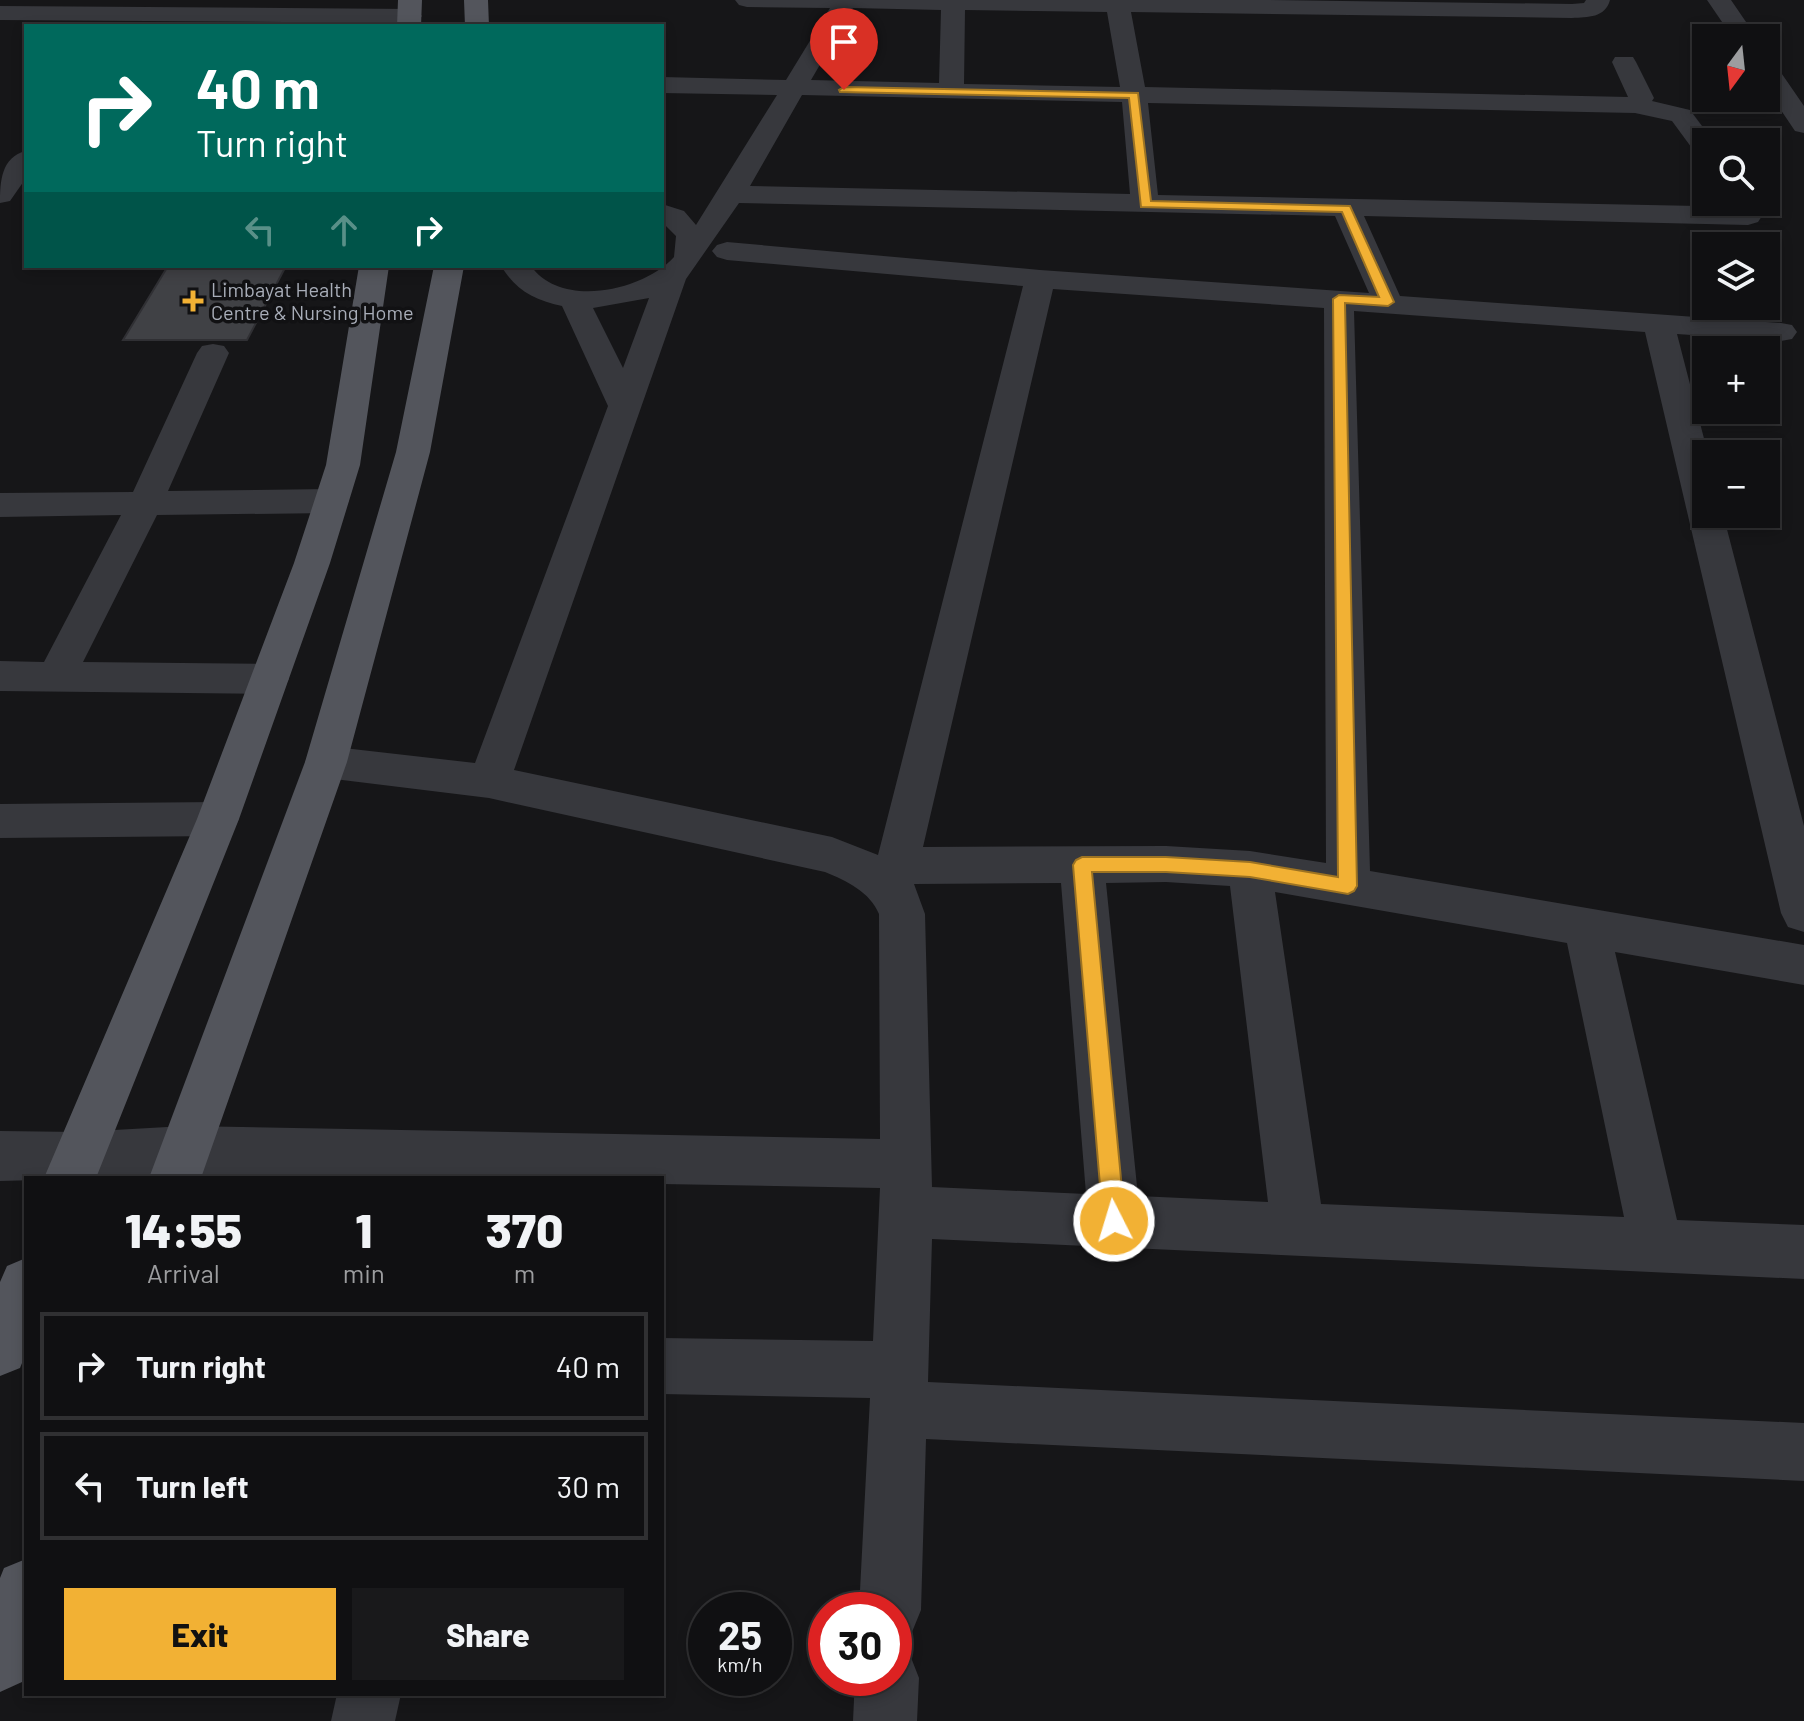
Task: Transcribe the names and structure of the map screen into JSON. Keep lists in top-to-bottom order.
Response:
{
  "places": {
    "health": ["Limbayat Health Centre & Nursing Home"]
  },
  "north": "bottom",
  "page": {
    "map_buttons": ["+", "−"],
    "turn": ["40 m", "Turn right"],
    "eta": [
      "14:55",
      "Arrival",
      "1",
      "min",
      "370",
      "m"
    ],
    "list": [
      {
        "name": "Turn right",
        "value": "40 m"
      },
      {
        "name": "Turn left",
        "value": "30 m"
      }
    ],
    "buttons": ["Exit", "Share"],
    "speed": "25 km/h",
    "limit": "30"
  }
}
